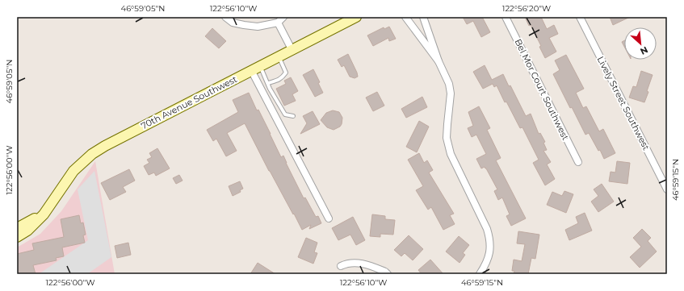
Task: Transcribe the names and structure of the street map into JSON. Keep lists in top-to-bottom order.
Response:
{
  "streets": {
    "street": ["Bel Mor Court Southwest", "70th Avenue Southwest", "Lively Street Southwest"]
  },
  "north": "bottom right",
  "coordinates": [
    "46°59'05\"N",
    "122°56'10\"W",
    "122°56'20\"W",
    "122°56'00\"W",
    "46°59'15\"N"
  ]
}
